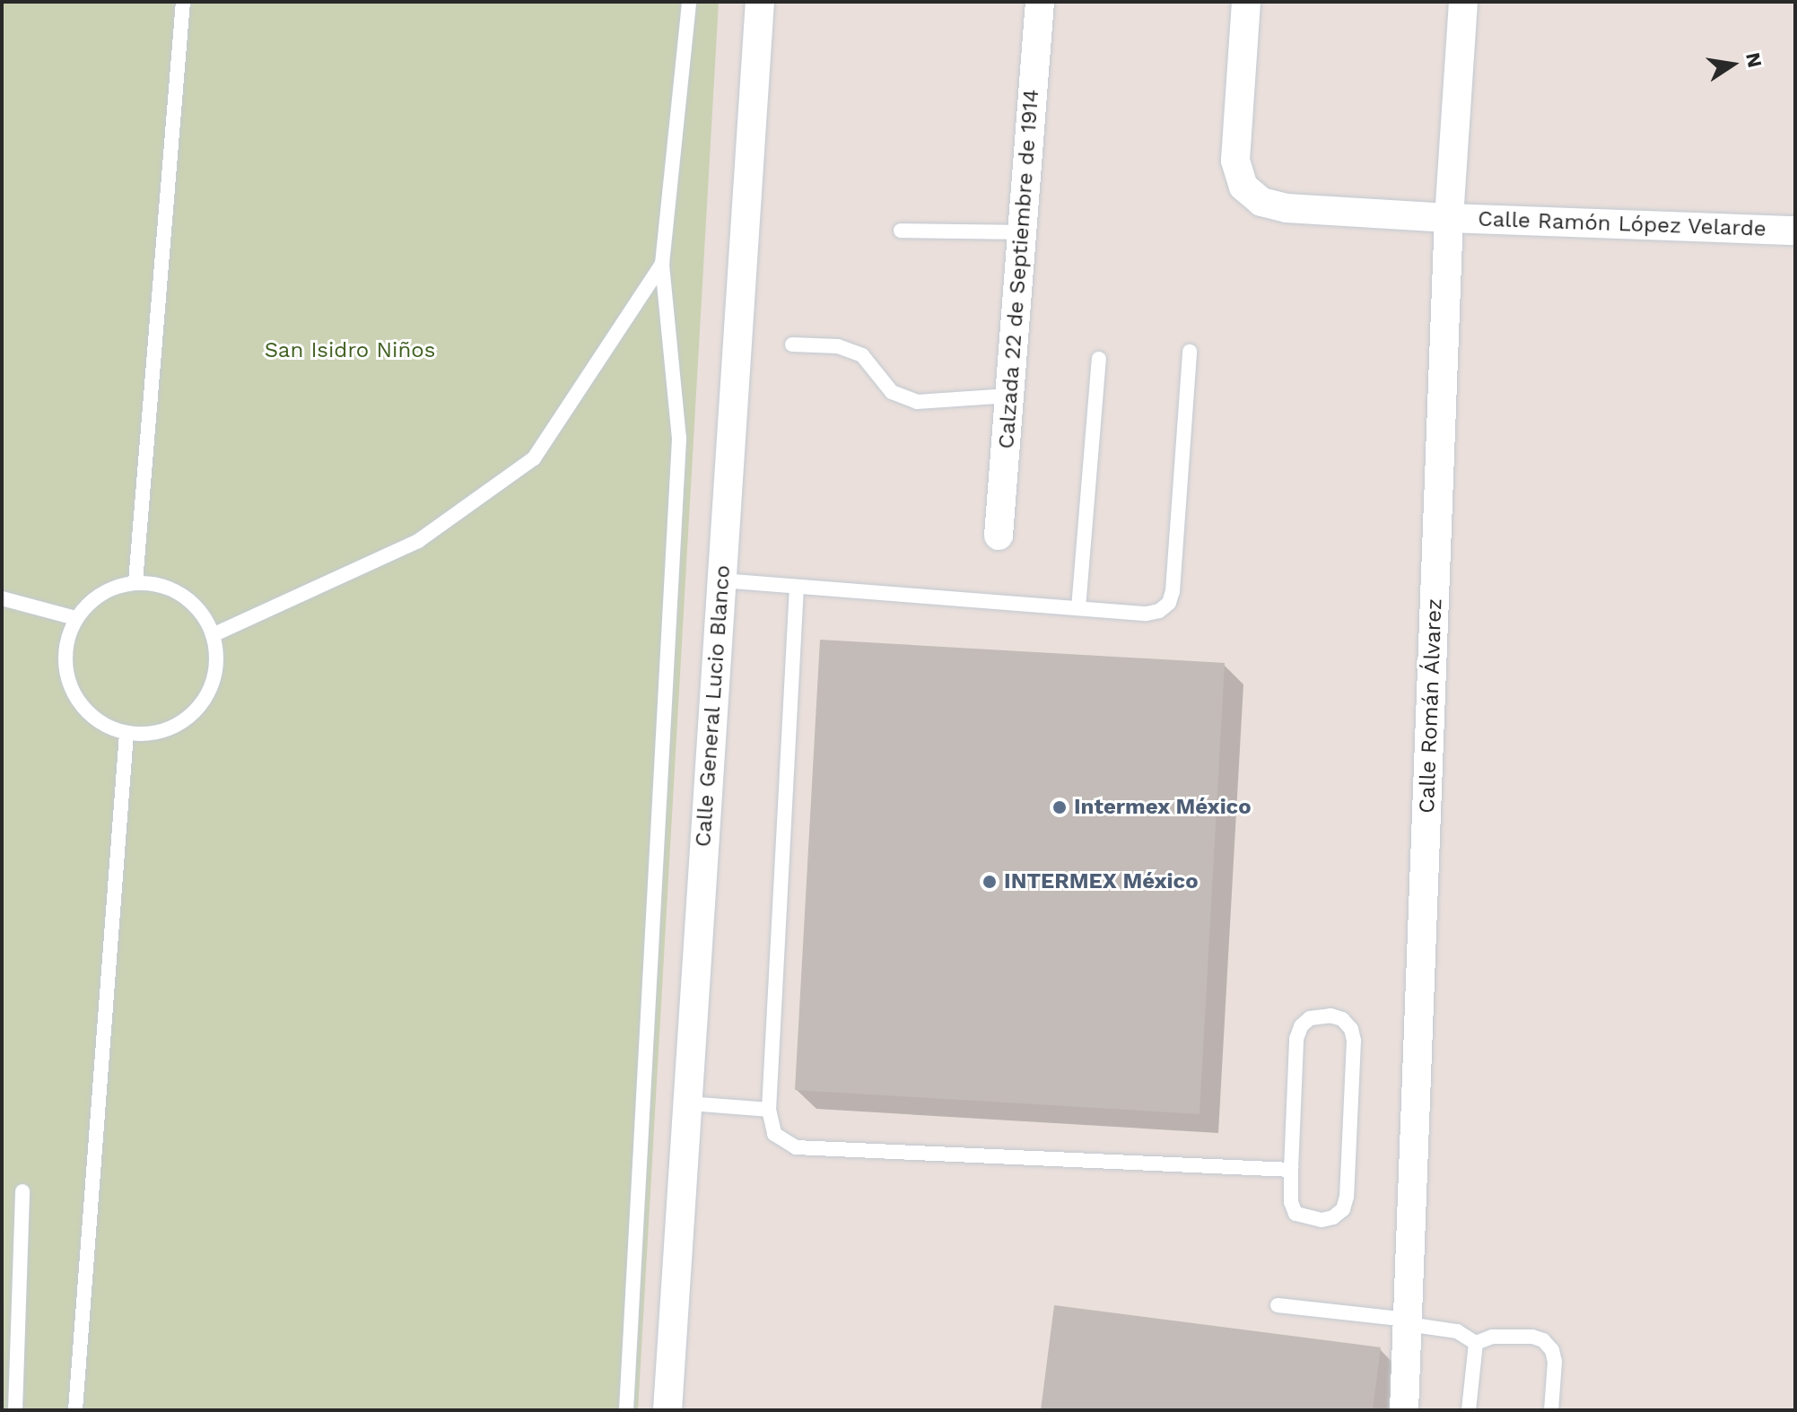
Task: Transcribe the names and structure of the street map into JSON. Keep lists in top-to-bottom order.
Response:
{
  "streets": {
    "street": [
      "Calle Ramón López Velarde",
      "Calzada 22 de Septiembre de 1914",
      "Calle General Lucio Blanco",
      "Calle Román Álvarez"
    ]
  },
  "crossings": [
    ["Calle Ramón López Velarde", "Calle Román Álvarez"]
  ],
  "parks": ["San Isidro Niños"],
  "places": ["Intermex México", "INTERMEX México"],
  "north": "right"
}
